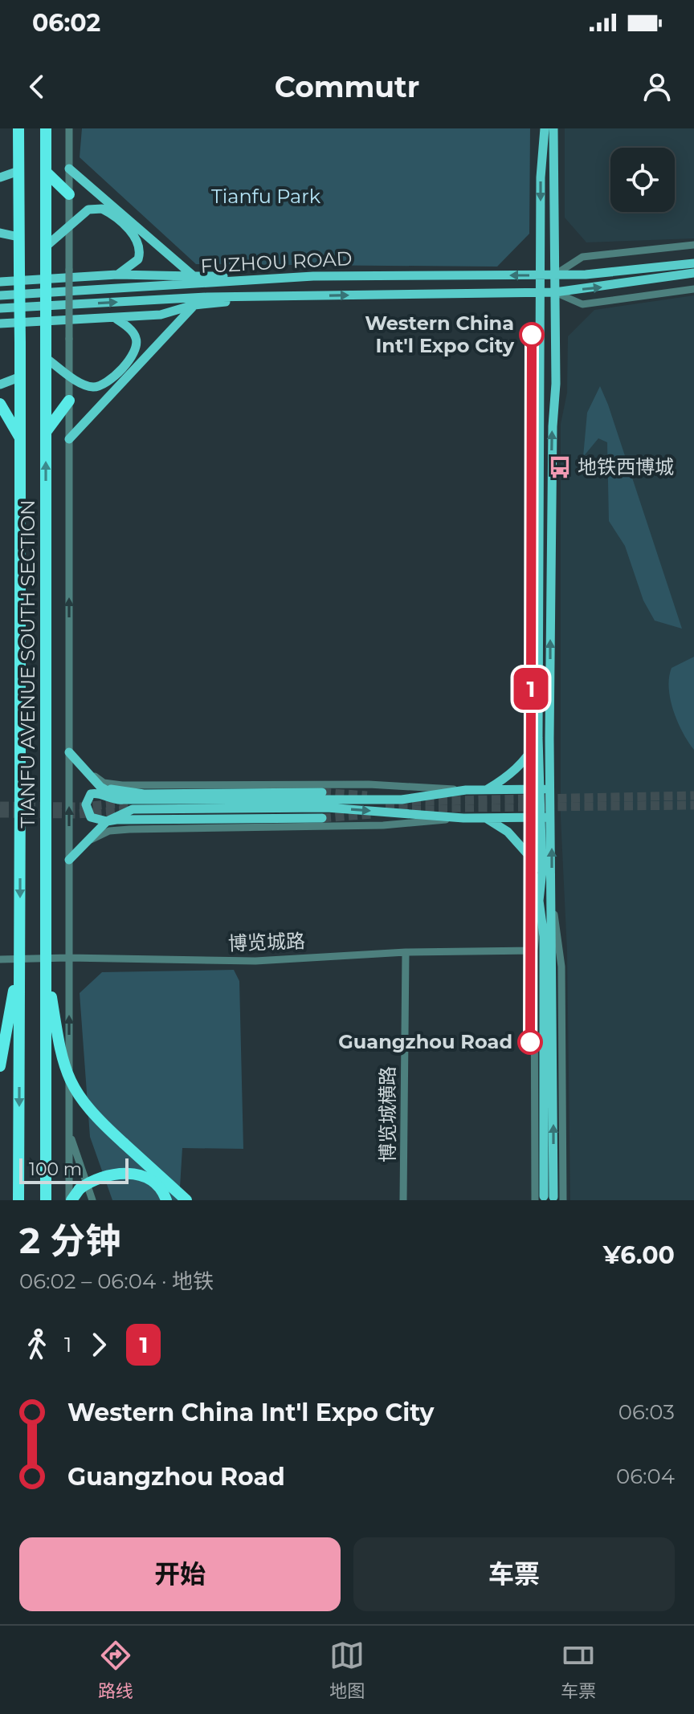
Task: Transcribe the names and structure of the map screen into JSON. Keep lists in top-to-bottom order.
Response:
{
  "streets": {
    "highway": ["TIANFU AVENUE SOUTH SECTION"],
    "main road": ["FUZHOU ROAD"],
    "street": ["博览城路", "博览城横路"]
  },
  "crossings": [
    ["博览城路", "博览城横路"]
  ],
  "parks": ["Tianfu Park"],
  "places": {
    "other": ["Western China Int'l Expo City", "Guangzhou Road"],
    "bus stop": ["地铁西博城"]
  },
  "lines": ["metro line 1"],
  "scale_bar": "100 m",
  "page": {
    "status": "06:02",
    "header": "Commutr",
    "on_map": "1",
    "scale": "100 m",
    "heading": ["2 分钟", "06:02 – 06:04 · 地铁", "¥6.00"],
    "legs": ["1", "1"],
    "list": [
      {
        "name": "Western China Int'l Expo City",
        "value": "06:03"
      },
      {
        "name": "Guangzhou Road",
        "value": "06:04"
      }
    ],
    "buttons": ["开始", "车票"],
    "tabs": ["路线", "地图", "车票"]
  }
}
